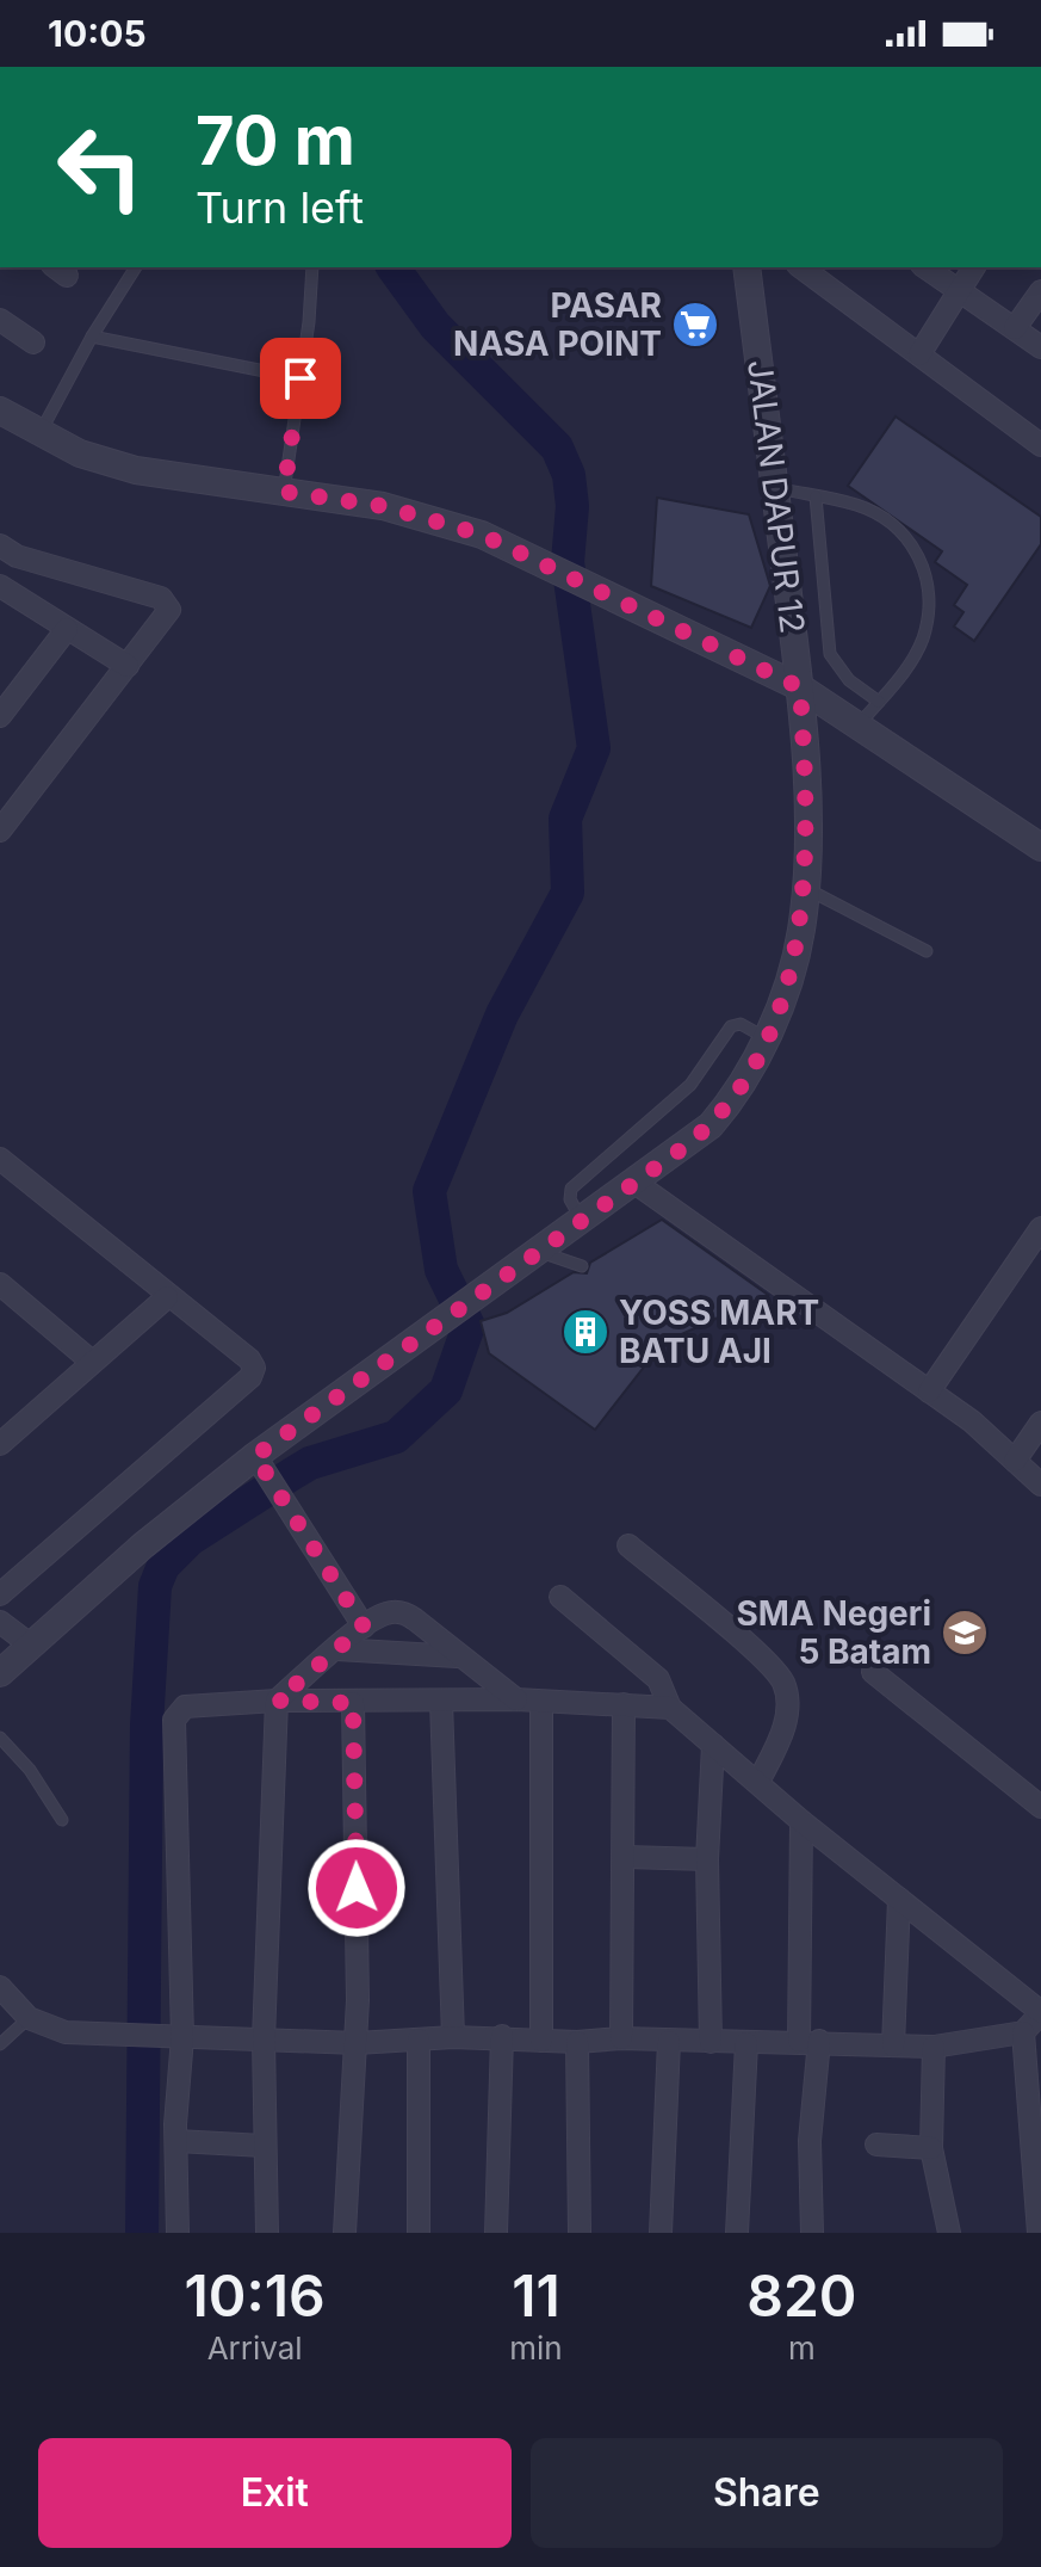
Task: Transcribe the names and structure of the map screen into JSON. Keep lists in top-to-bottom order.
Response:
{
  "streets": {
    "street": ["JALAN DAPUR 12"]
  },
  "places": {
    "supermarket": ["PASAR NASA POINT"],
    "building": ["YOSS MART BATU AJI"],
    "school or university": ["SMA Negeri 5 Batam"]
  },
  "page": {
    "status": "10:05",
    "turn": ["70 m", "Turn left"],
    "eta": [
      "10:16",
      "Arrival",
      "11",
      "min",
      "820",
      "m"
    ],
    "buttons": ["Exit", "Share"]
  }
}
